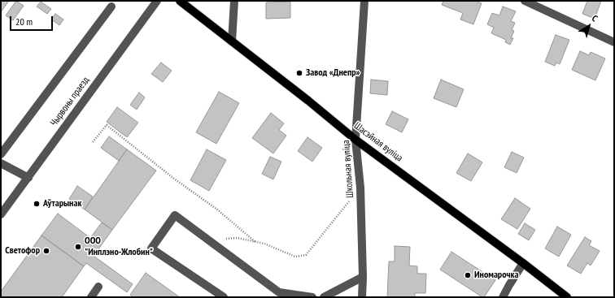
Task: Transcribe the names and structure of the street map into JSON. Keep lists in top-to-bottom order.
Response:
{
  "streets": {
    "main road": ["Шасэйная вуліца"],
    "street": ["Чырвоны праезд", "Школьная вуліца"]
  },
  "crossings": [
    ["Шасэйная вуліца", "Школьная вуліца"]
  ],
  "places": [
    "Завод «Днепр»",
    "Аўтарынак",
    "ООО \"Инплэно-Жлобин\"",
    "Светофор",
    "Иномарочка"
  ],
  "scale_bar": "20 m",
  "north": "top right"
}
